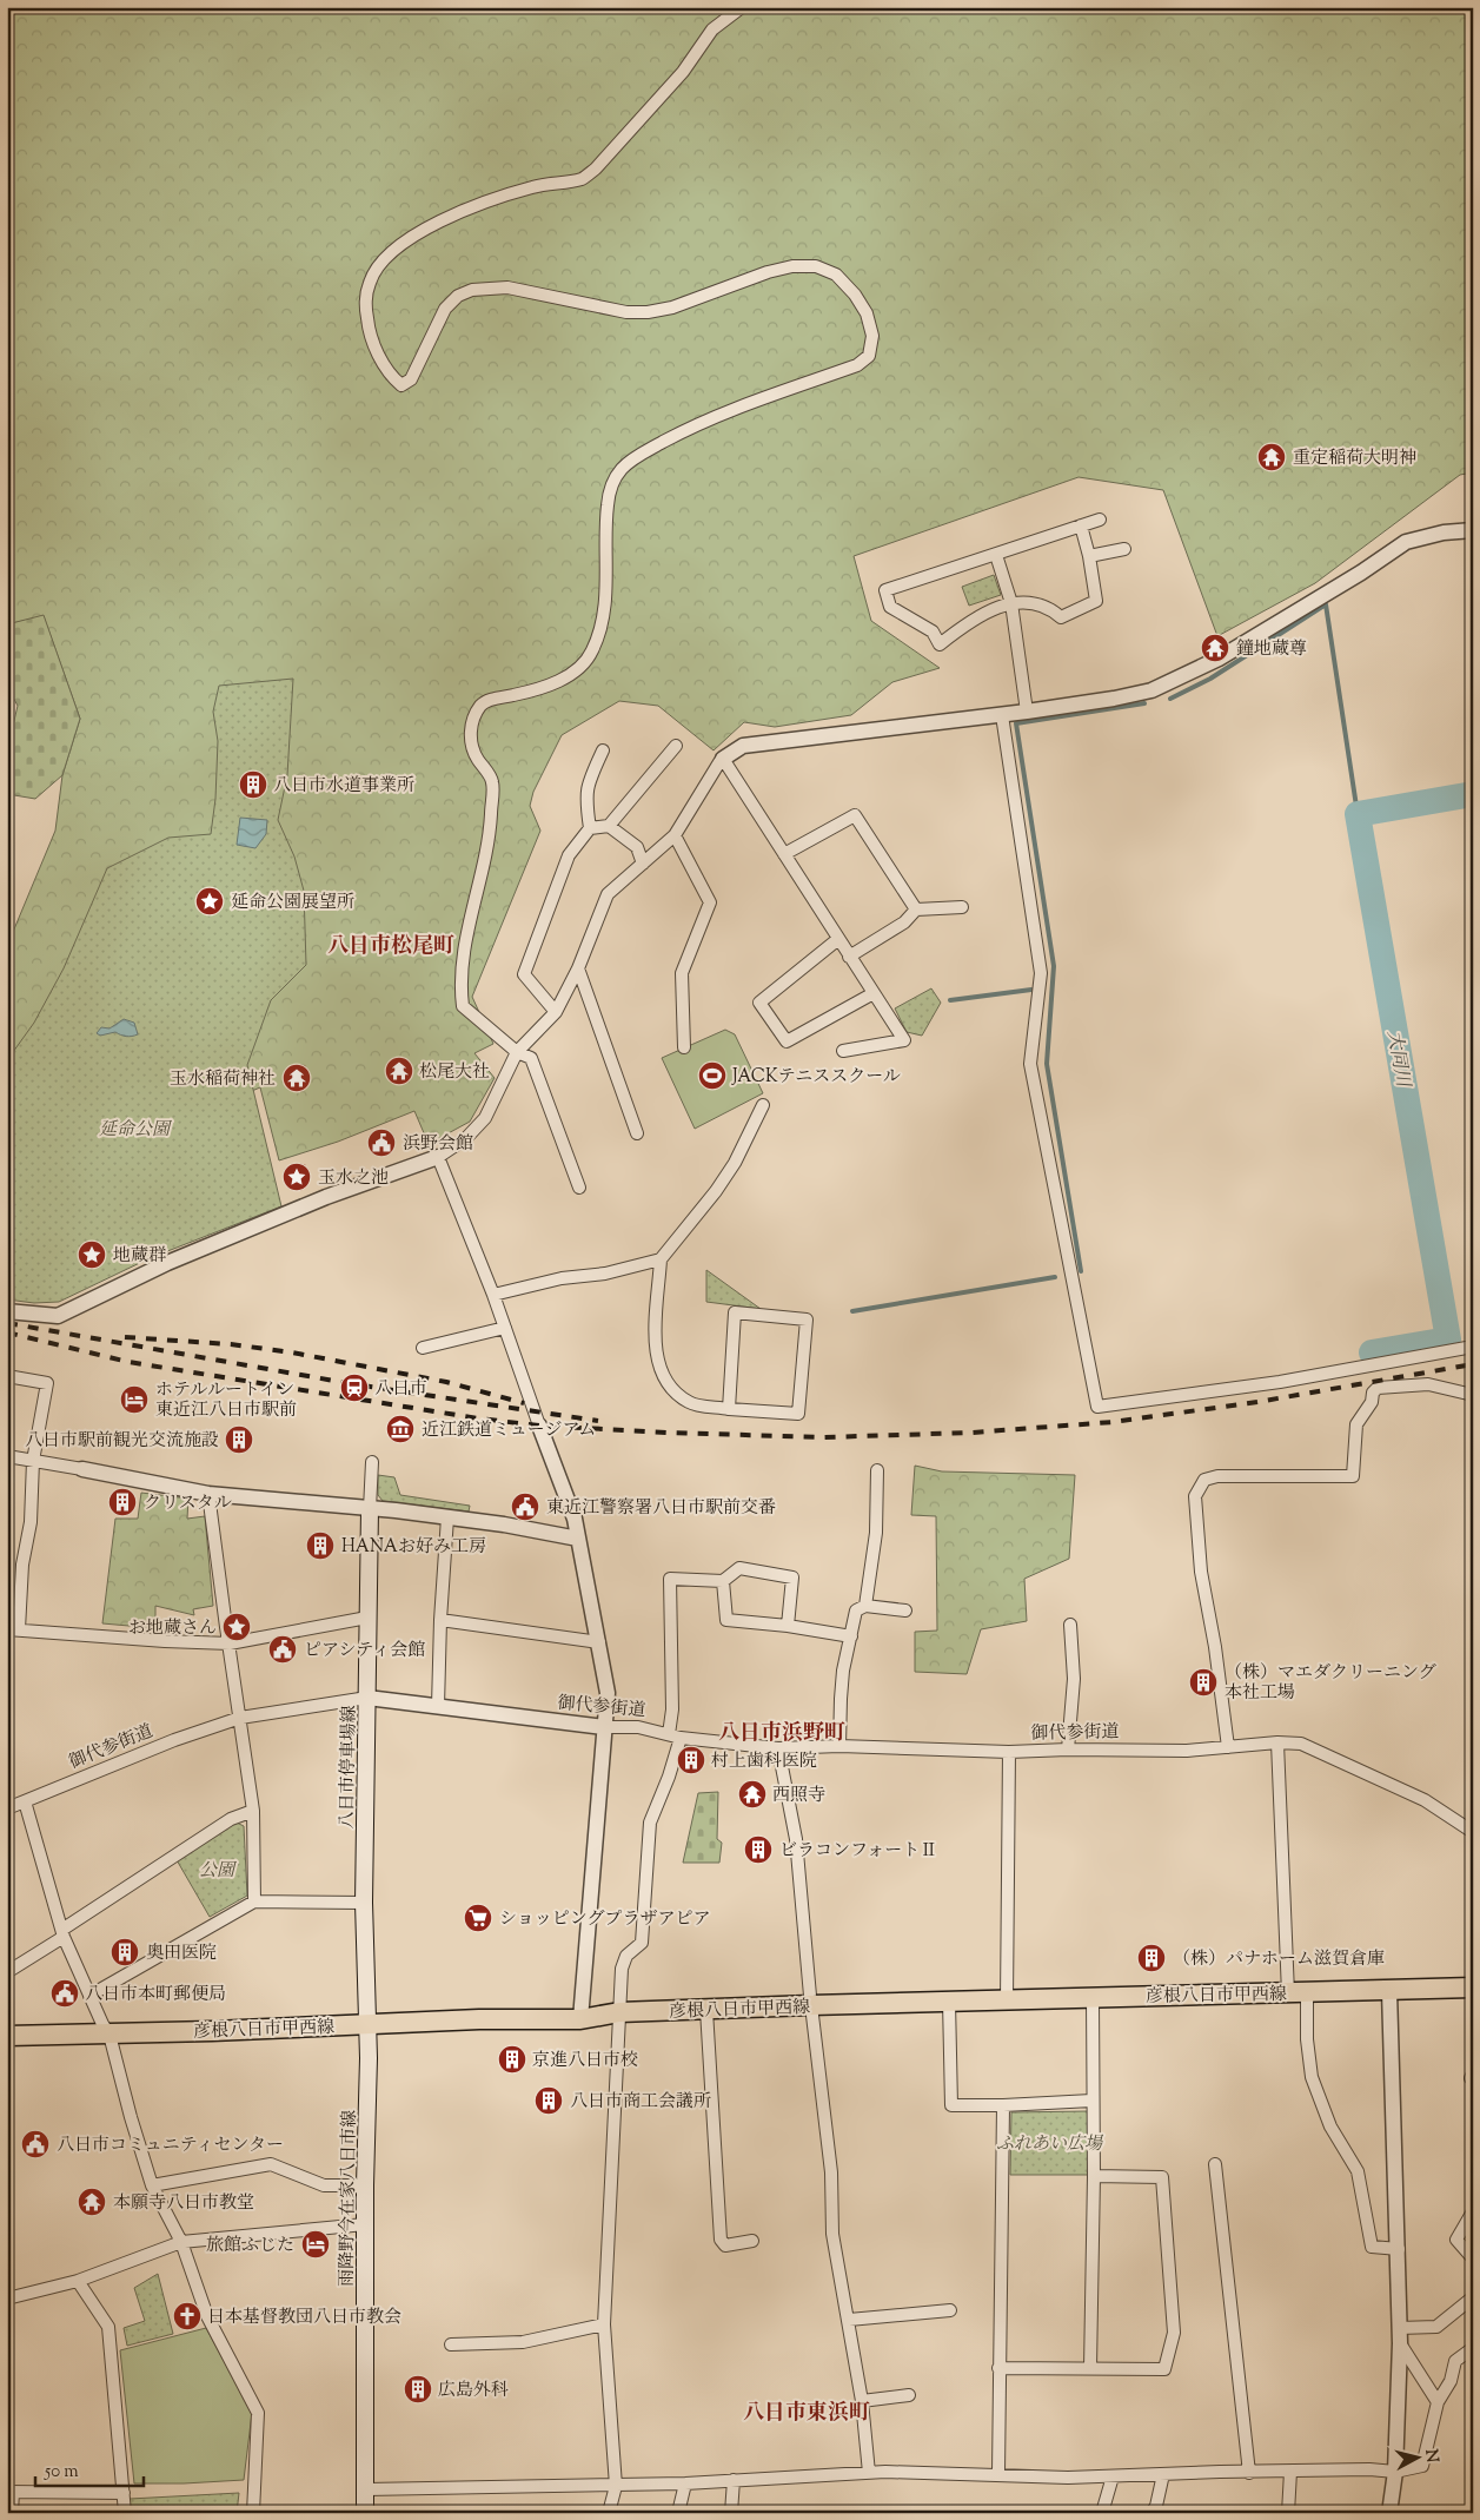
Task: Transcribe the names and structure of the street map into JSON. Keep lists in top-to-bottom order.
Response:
{
  "streets": {
    "main road": ["八日市停車場線", "彦根八日市甲西線", "雨降野今在家八日市線"],
    "street": ["御代参街道"]
  },
  "crossings": [
    ["御代参街道", "八日市停車場線"],
    ["八日市停車場線", "彦根八日市甲西線"],
    ["八日市停車場線", "雨降野今在家八日市線"],
    ["彦根八日市甲西線", "雨降野今在家八日市線"]
  ],
  "districts": ["八日市松尾町", "八日市浜野町", "八日市東浜町"],
  "water": ["大同川"],
  "parks": ["延命公園", "公園", "ふれあい広場"],
  "places": {
    "temple": [
      "重定稲荷大明神",
      "鐘地蔵尊",
      "松尾大社",
      "玉水稲荷神社",
      "西照寺",
      "本願寺八日市教堂"
    ],
    "building": [
      "八日市水道事業所",
      "八日市駅前観光交流施設",
      "クリスタル",
      "HANAお好み工房",
      "（株）マエダクリーニング 本社工場",
      "村上歯科医院",
      "ビラコンフォートⅡ",
      "奥田医院",
      "（株）パナホーム滋賀倉庫",
      "京進八日市校",
      "八日市商工会議所",
      "広島外科"
    ],
    "place": [
      "延命公園展望所",
      "玉水之池",
      "地蔵群",
      "お地蔵さん"
    ],
    "sports": ["JACKテニススクール"],
    "public building": [
      "浜野会館",
      "東近江警察署八日市駅前交番",
      "ピアシティ会館",
      "八日市本町郵便局",
      "八日市コミュニティセンター"
    ],
    "station": ["八日市"],
    "hotel": ["ホテルルートイン 東近江八日市駅前", "旅館ふじた"],
    "museum": ["近江鉄道ミュージアム"],
    "supermarket": ["ショッピングプラザアピア"],
    "church": ["日本基督教団八日市教会"]
  },
  "scale_bar": "50 m",
  "north": "right"
}
